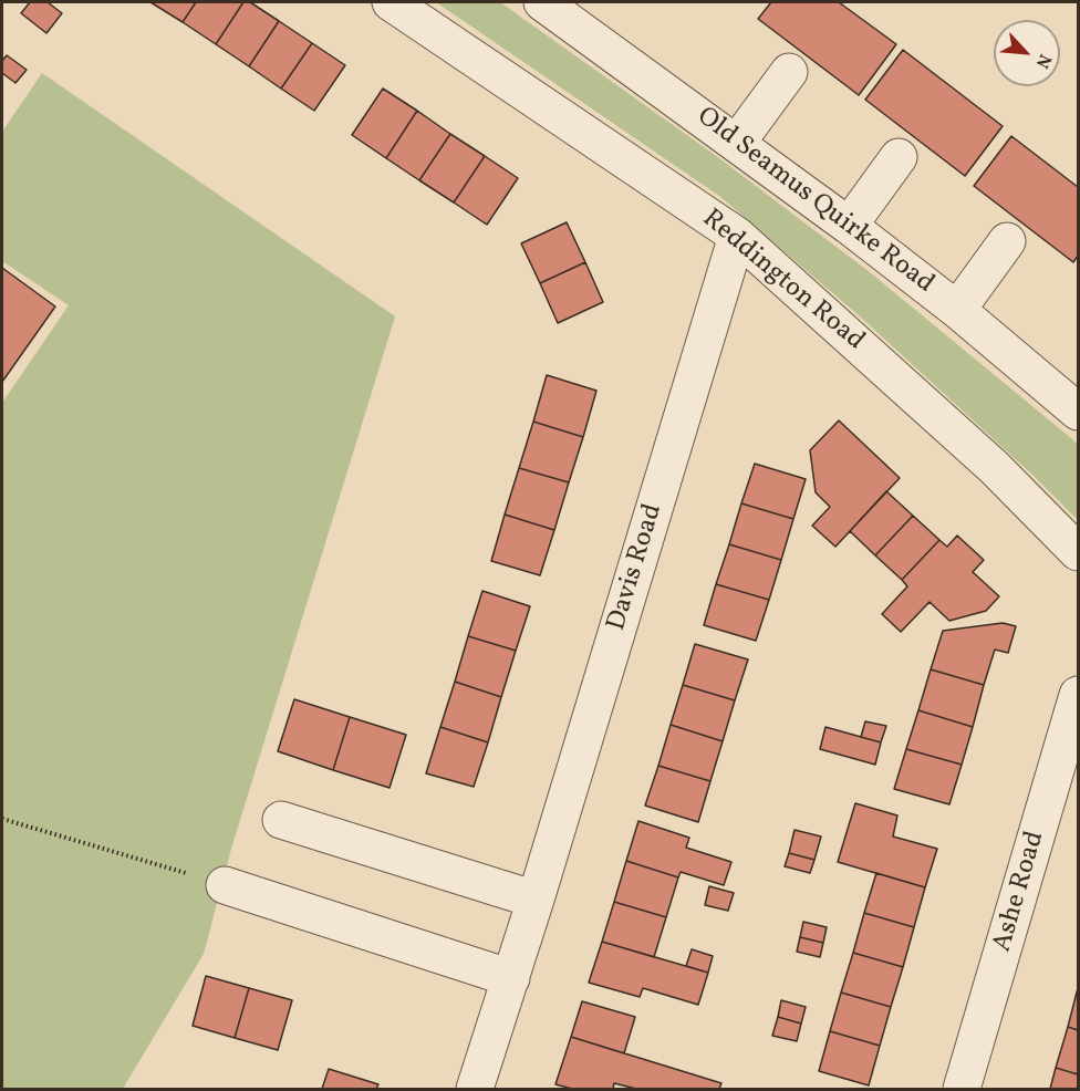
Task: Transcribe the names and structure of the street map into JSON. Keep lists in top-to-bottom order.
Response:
{
  "streets": {
    "street": [
      "Old Seamus Quirke Road",
      "Reddington Road",
      "Davis Road",
      "Ashe Road"
    ]
  },
  "crossings": [
    ["Reddington Road", "Davis Road"]
  ],
  "north": "bottom right"
}
